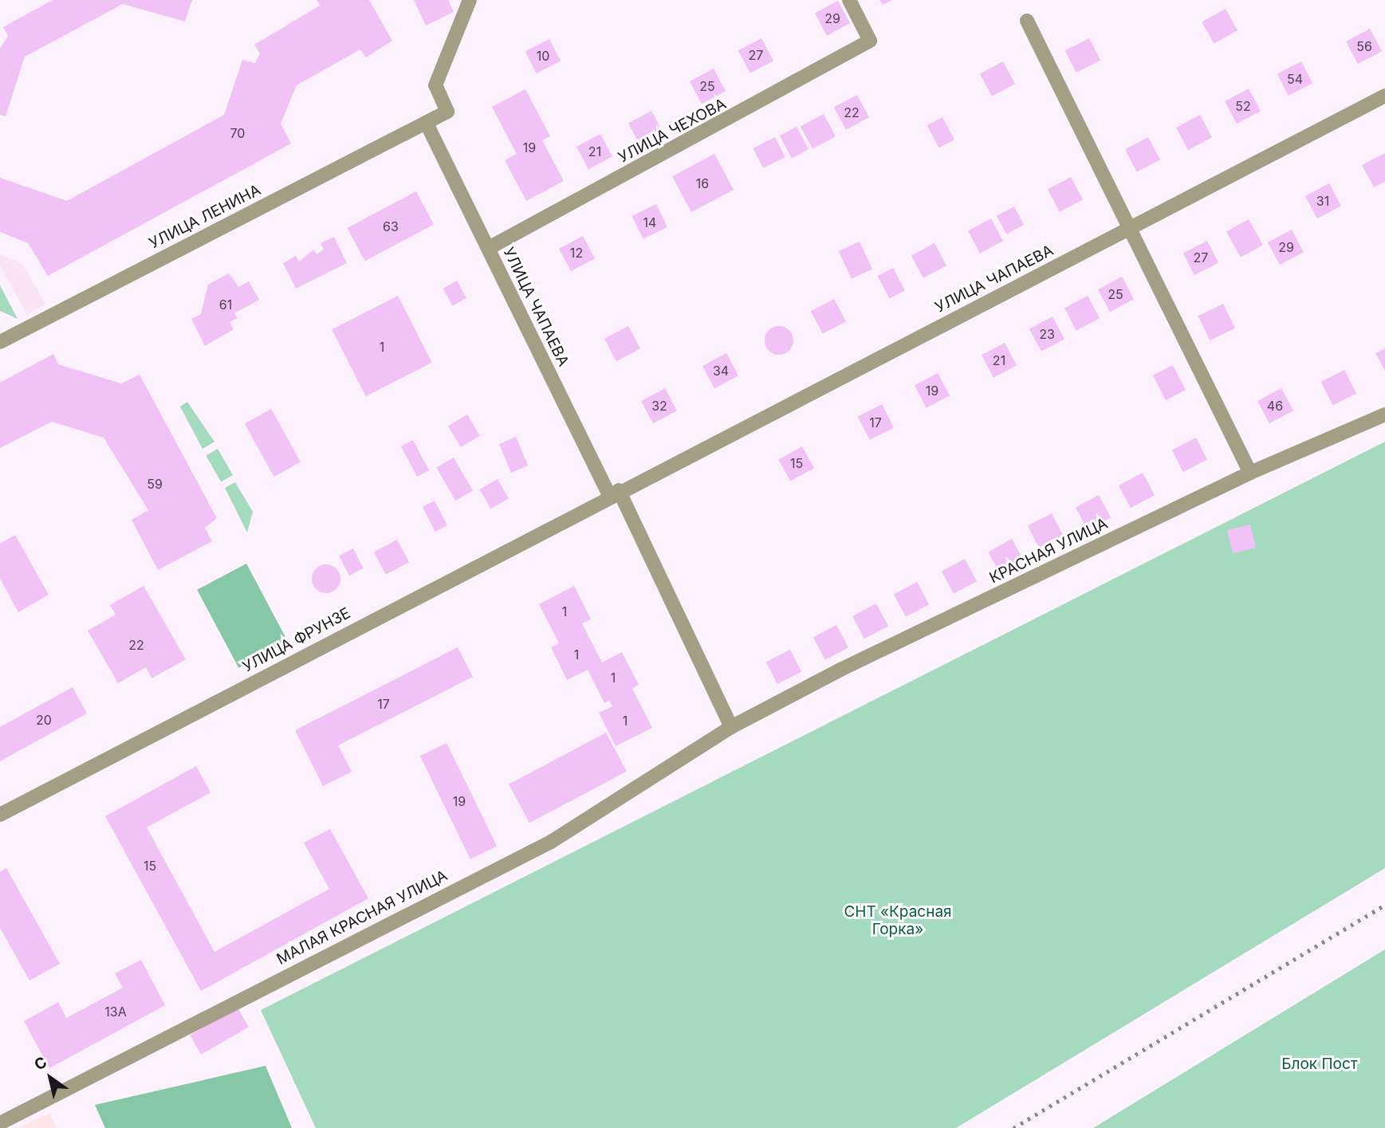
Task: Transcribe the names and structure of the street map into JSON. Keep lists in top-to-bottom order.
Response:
{
  "streets": {
    "street": [
      "УЛИЦА ЧЕХОВА",
      "УЛИЦА ЛЕНИНА",
      "УЛИЦА ЧАПАЕВА",
      "КРАСНАЯ УЛИЦА",
      "УЛИЦА ФРУНЗЕ",
      "МАЛАЯ КРАСНАЯ УЛИЦА"
    ]
  },
  "crossings": [
    ["УЛИЦА ЧЕХОВА", "УЛИЦА ЧАПАЕВА"],
    ["УЛИЦА ЛЕНИНА", "УЛИЦА ЧАПАЕВА"],
    ["УЛИЦА ЧАПАЕВА", "КРАСНАЯ УЛИЦА"],
    ["УЛИЦА ЧАПАЕВА", "УЛИЦА ФРУНЗЕ"],
    ["УЛИЦА ЧАПАЕВА", "МАЛАЯ КРАСНАЯ УЛИЦА"],
    ["КРАСНАЯ УЛИЦА", "МАЛАЯ КРАСНАЯ УЛИЦА"]
  ],
  "parks": ["СНТ «Красная Горка»", "Блок Пост"],
  "house_numbers": [
    "29",
    "56",
    "27",
    "10",
    "54",
    "25",
    "52",
    "22",
    "70",
    "19",
    "21",
    "16",
    "31",
    "14",
    "63",
    "29",
    "12",
    "27",
    "25",
    "61",
    "23",
    "1",
    "21",
    "34",
    "19",
    "32",
    "46",
    "17",
    "15",
    "59",
    "1",
    "22",
    "1",
    "1",
    "17",
    "20",
    "1",
    "19",
    "15",
    "13А"
  ],
  "north": "top left"
}
